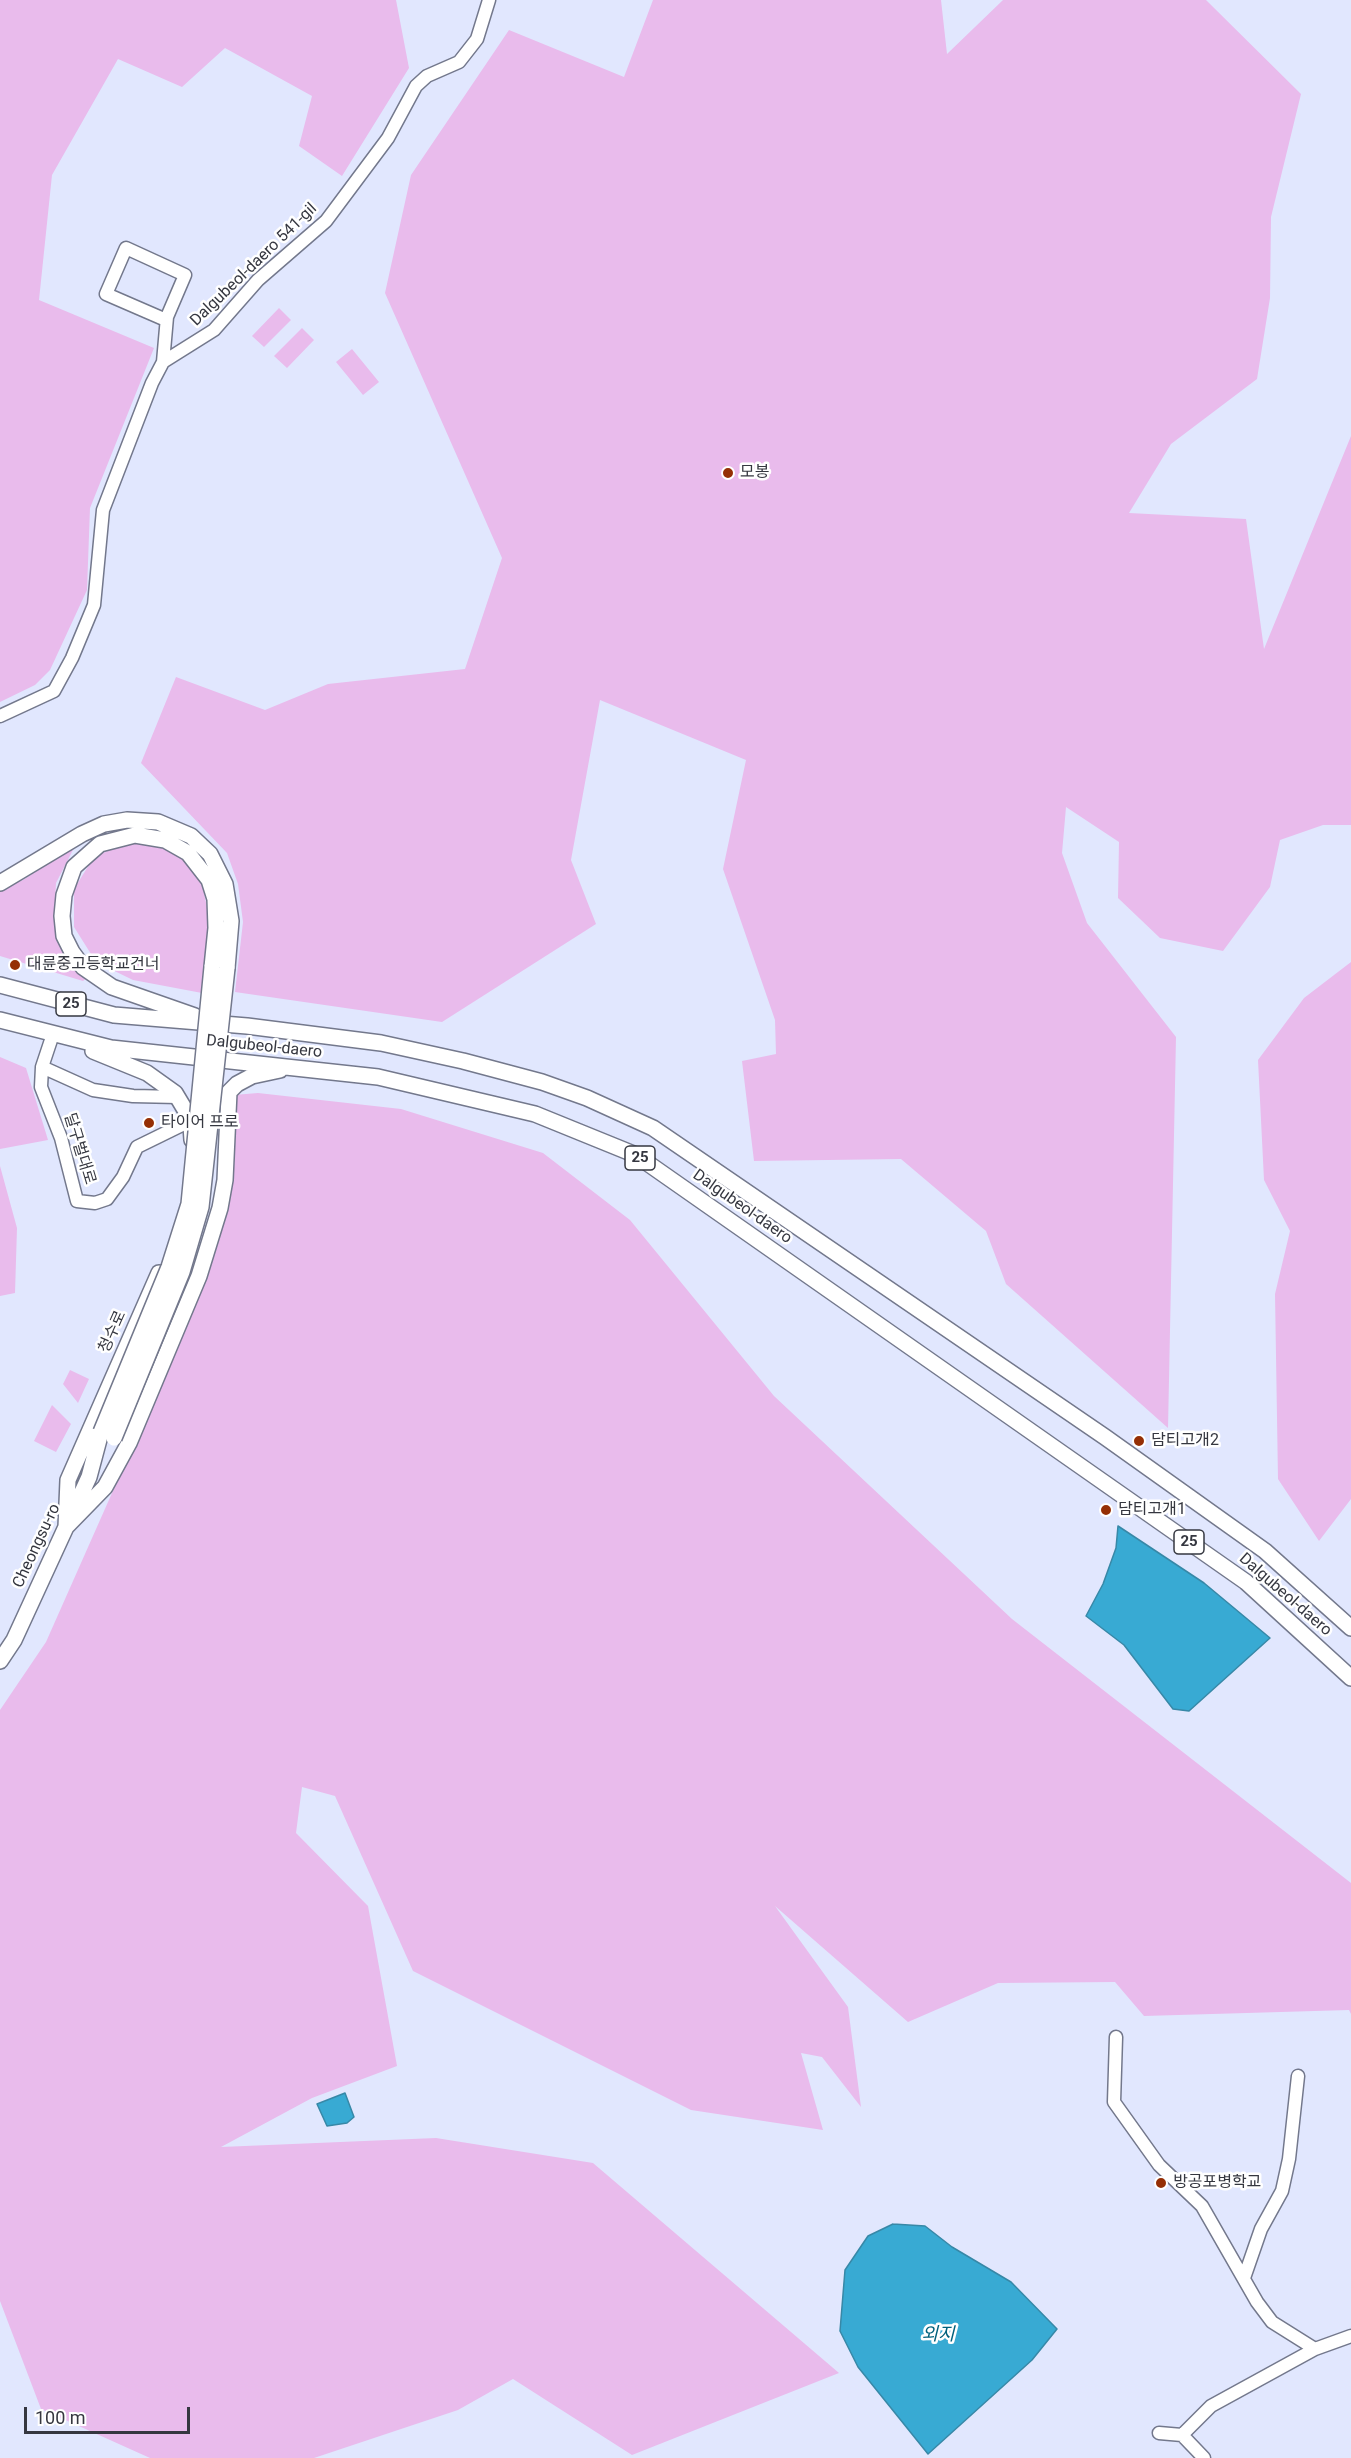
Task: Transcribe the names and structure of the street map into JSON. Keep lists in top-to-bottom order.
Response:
{
  "streets": {
    "main road": [
      "25",
      "Dalgubeol-daero",
      "청수로",
      "Cheongsu-ro"
    ],
    "street": ["Dalgubeol-daero 541-gil", "달구벌대로"]
  },
  "crossings": [
    ["Dalgubeol-daero", "달구벌대로"],
    ["달구벌대로", "청수로"],
    ["청수로", "Cheongsu-ro"]
  ],
  "water": ["외지"],
  "places": [
    "모봉",
    "대륜중고등학교건너",
    "타이어 프로",
    "담티고개2",
    "담티고개1",
    "방공포병학교"
  ],
  "scale_bar": "100 m"
}
